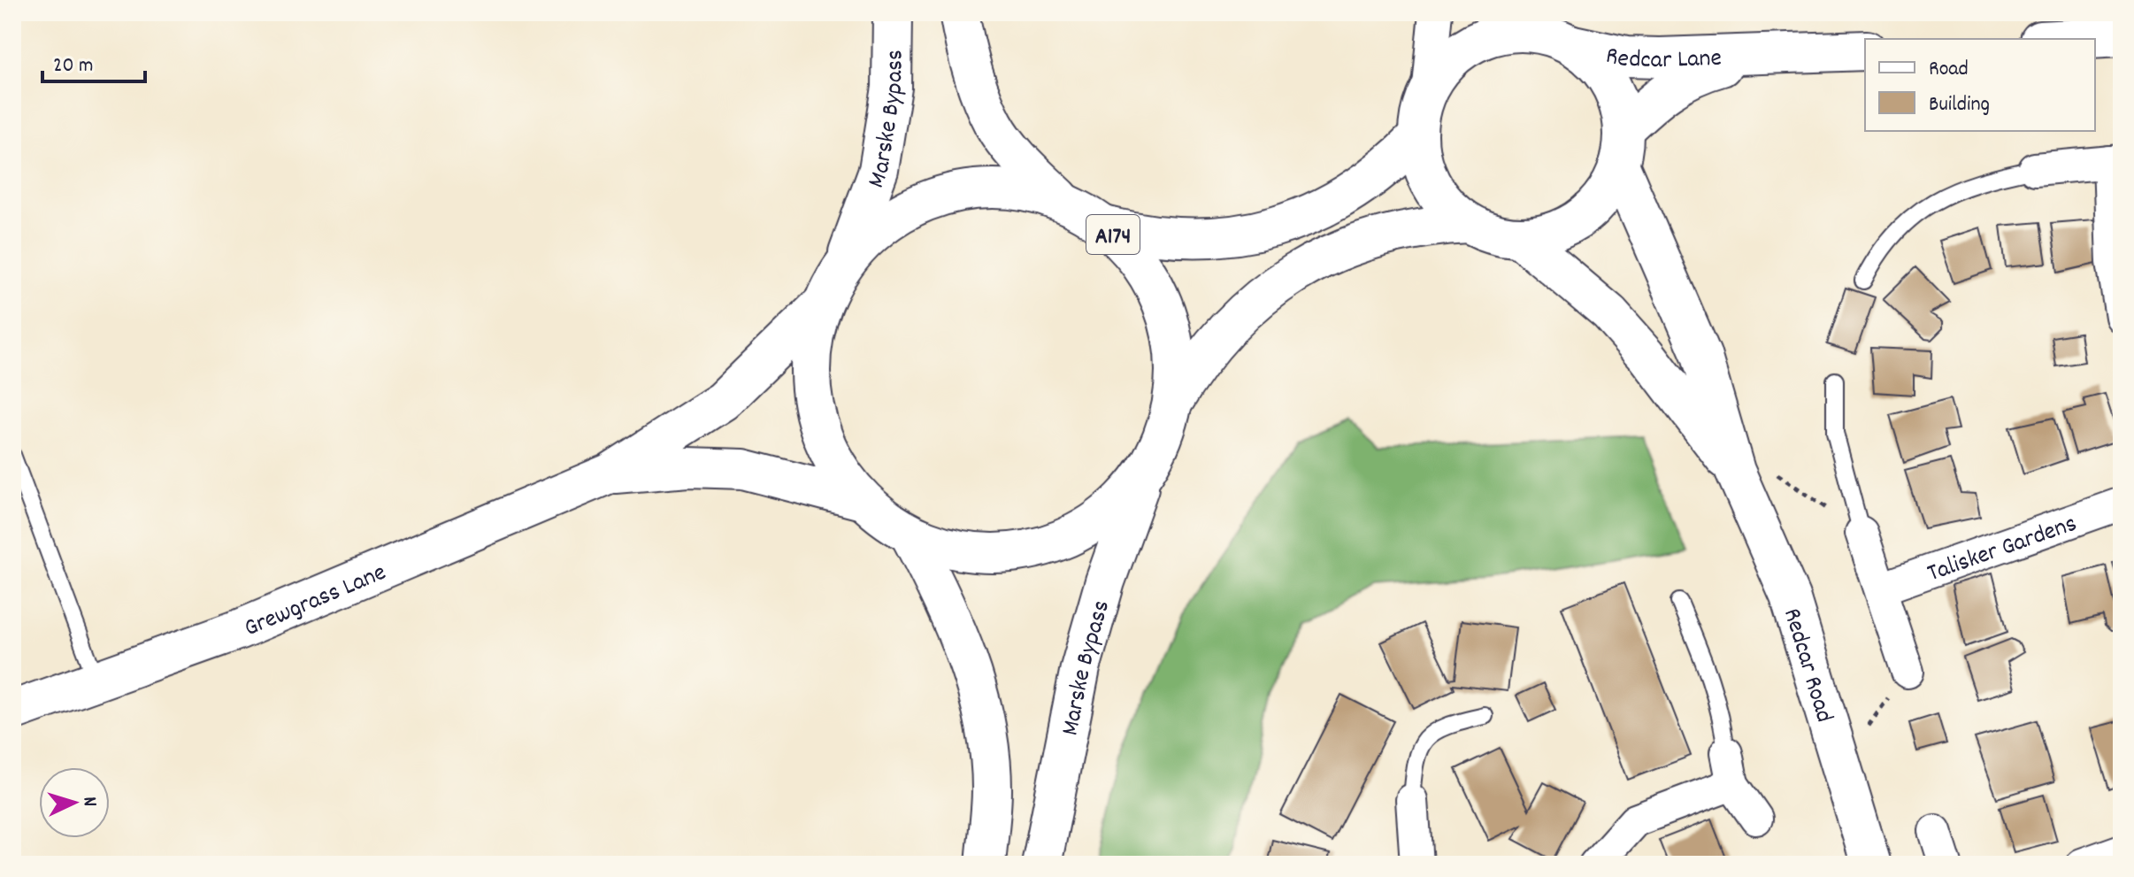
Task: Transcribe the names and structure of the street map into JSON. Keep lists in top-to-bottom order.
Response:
{
  "streets": {
    "main road": [
      "Redcar Lane",
      "Marske Bypass",
      "A174",
      "Grewgrass Lane",
      "Redcar Road"
    ],
    "street": ["Talisker Gardens"]
  },
  "crossings": [
    ["Redcar Lane", "Redcar Road"],
    ["Marske Bypass", "A174"],
    ["A174", "Grewgrass Lane"]
  ],
  "legend": ["Road", "Building"],
  "scale_bar": "20 m",
  "north": "right"
}
